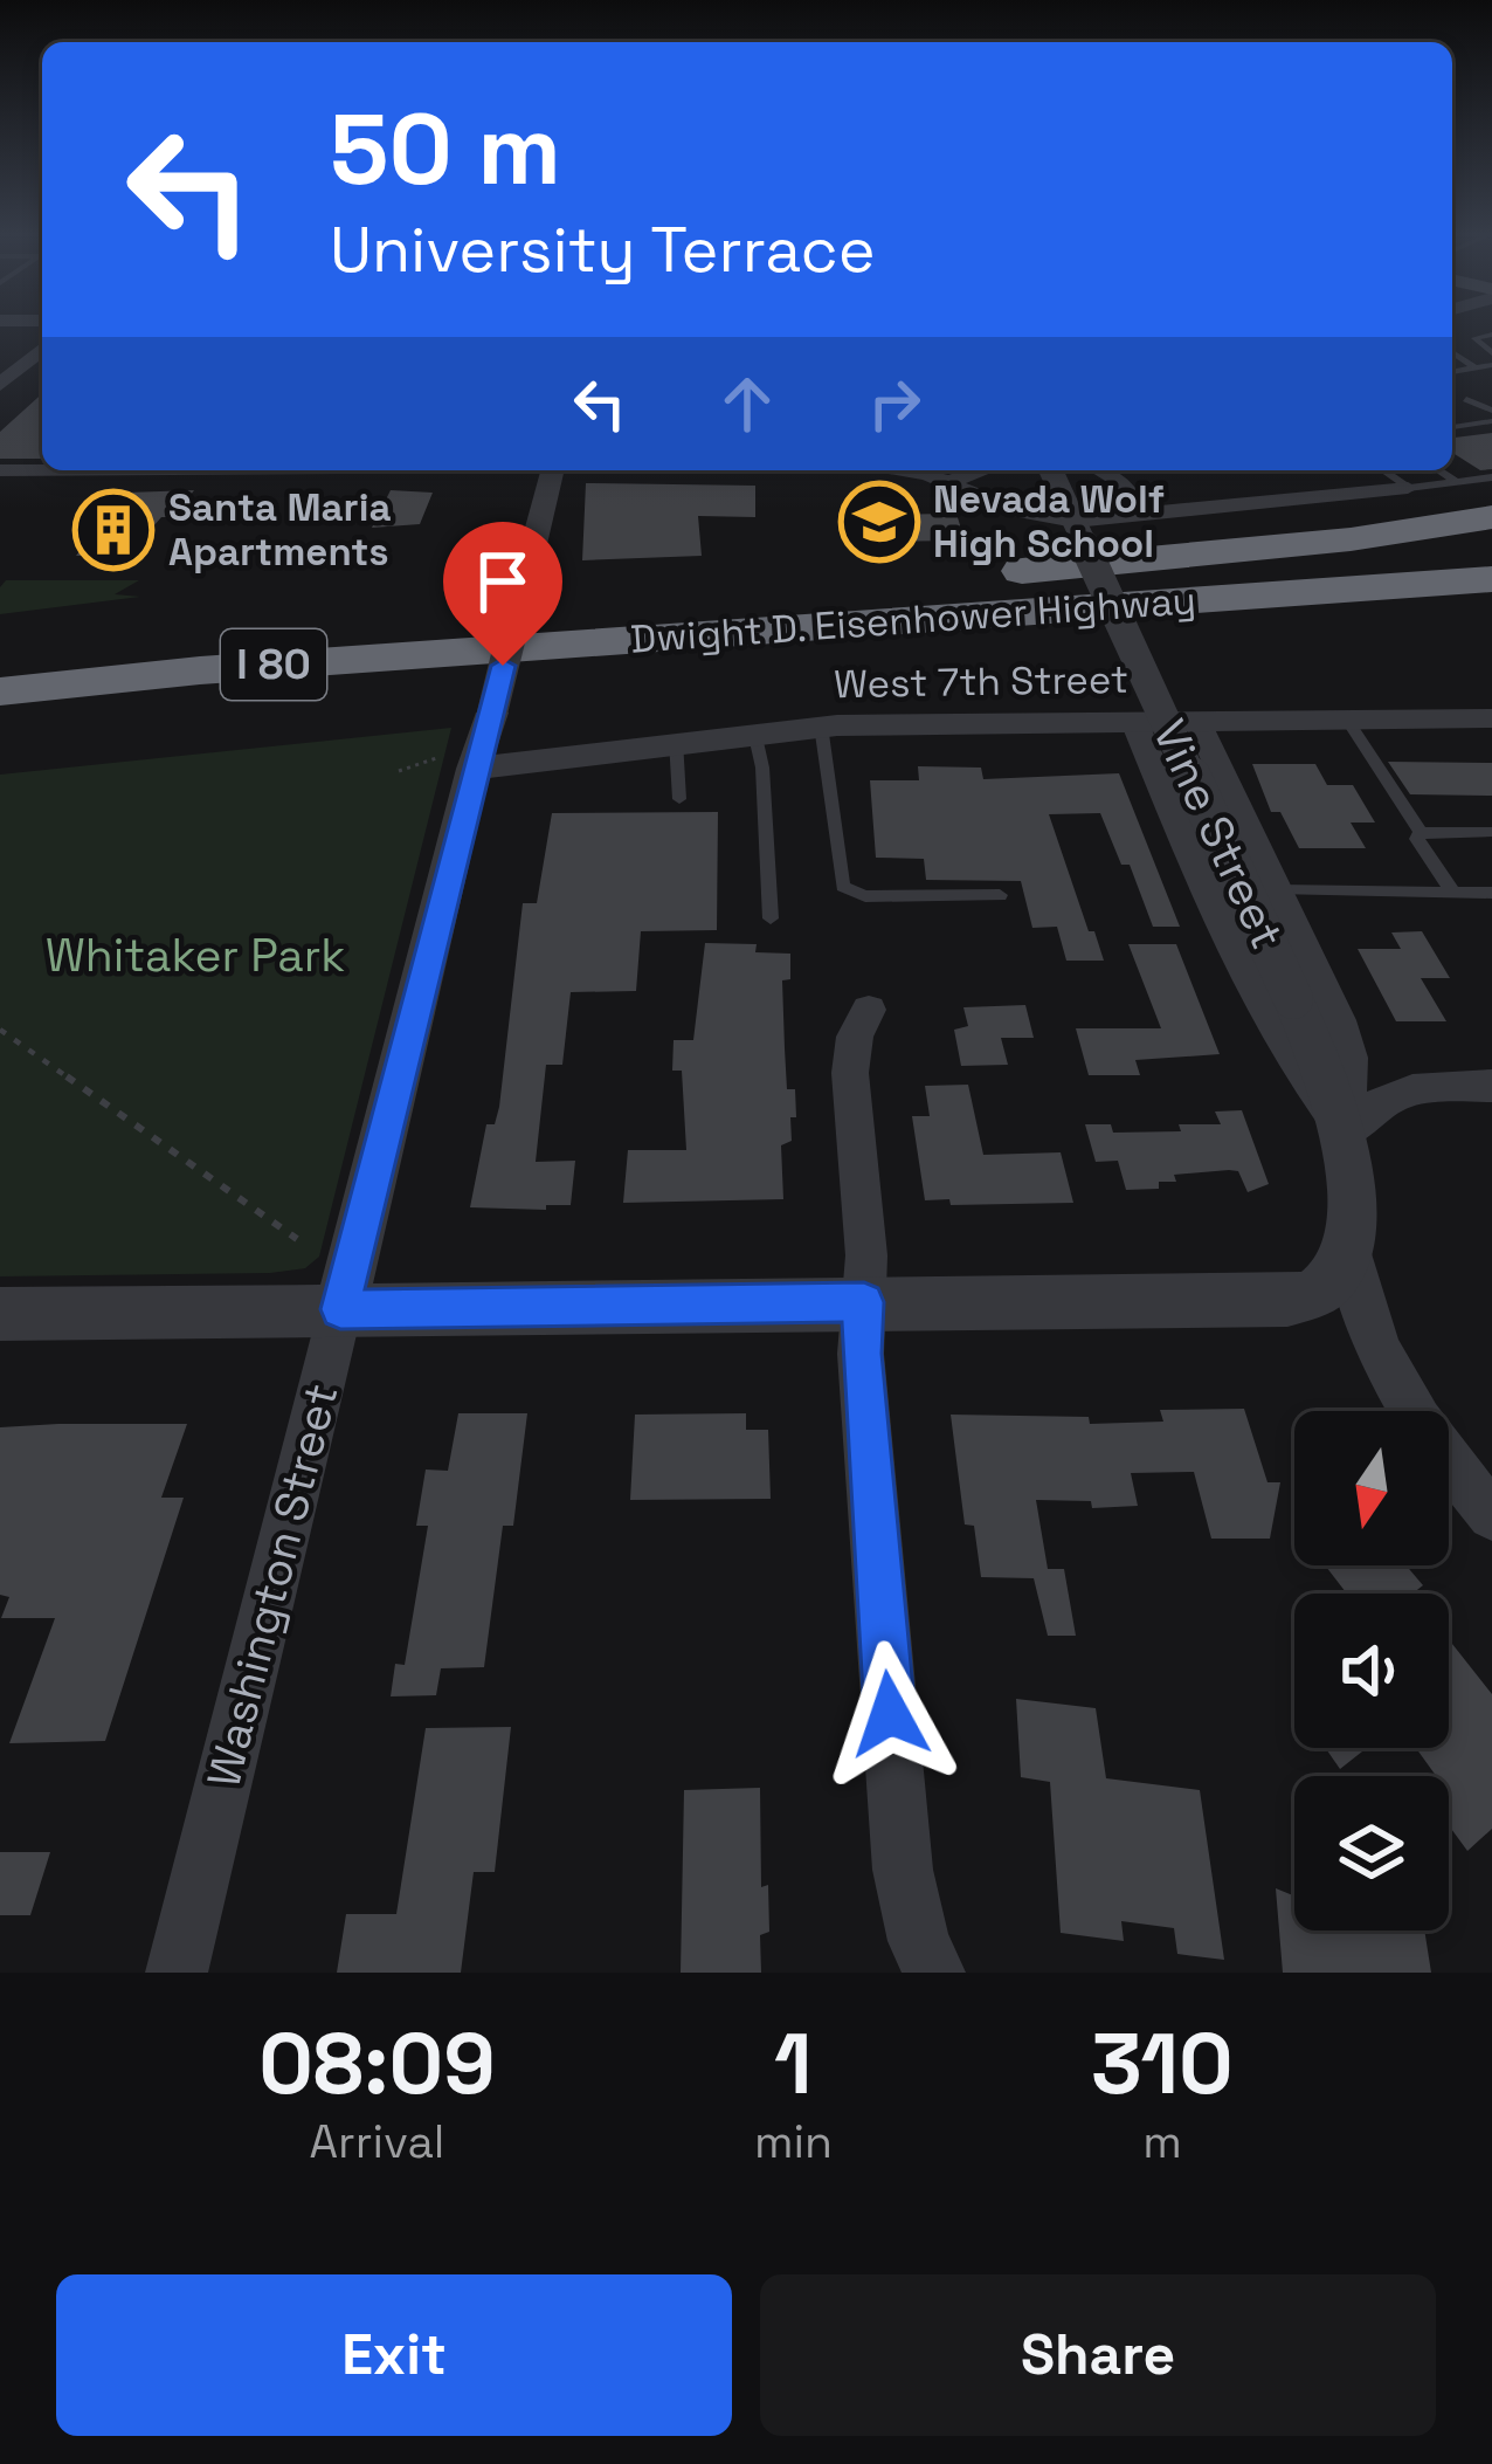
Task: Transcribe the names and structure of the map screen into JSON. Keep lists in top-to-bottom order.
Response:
{
  "streets": {
    "highway": ["Dwight D. Eisenhower Highway", "I 80"],
    "street": ["West 7th Street", "Vine Street", "Washington Street"]
  },
  "crossings": [
    ["West 7th Street", "Vine Street"],
    ["West 7th Street", "Washington Street"]
  ],
  "parks": ["Whitaker Park"],
  "places": {
    "school or university": ["Nevada Wolf High School"],
    "building": ["Santa Maria Apartments"]
  },
  "north": "bottom",
  "page": {
    "turn": ["50 m", "University Terrace"],
    "eta": [
      "08:09",
      "Arrival",
      "1",
      "min",
      "310",
      "m"
    ],
    "buttons": ["Exit", "Share"]
  }
}
